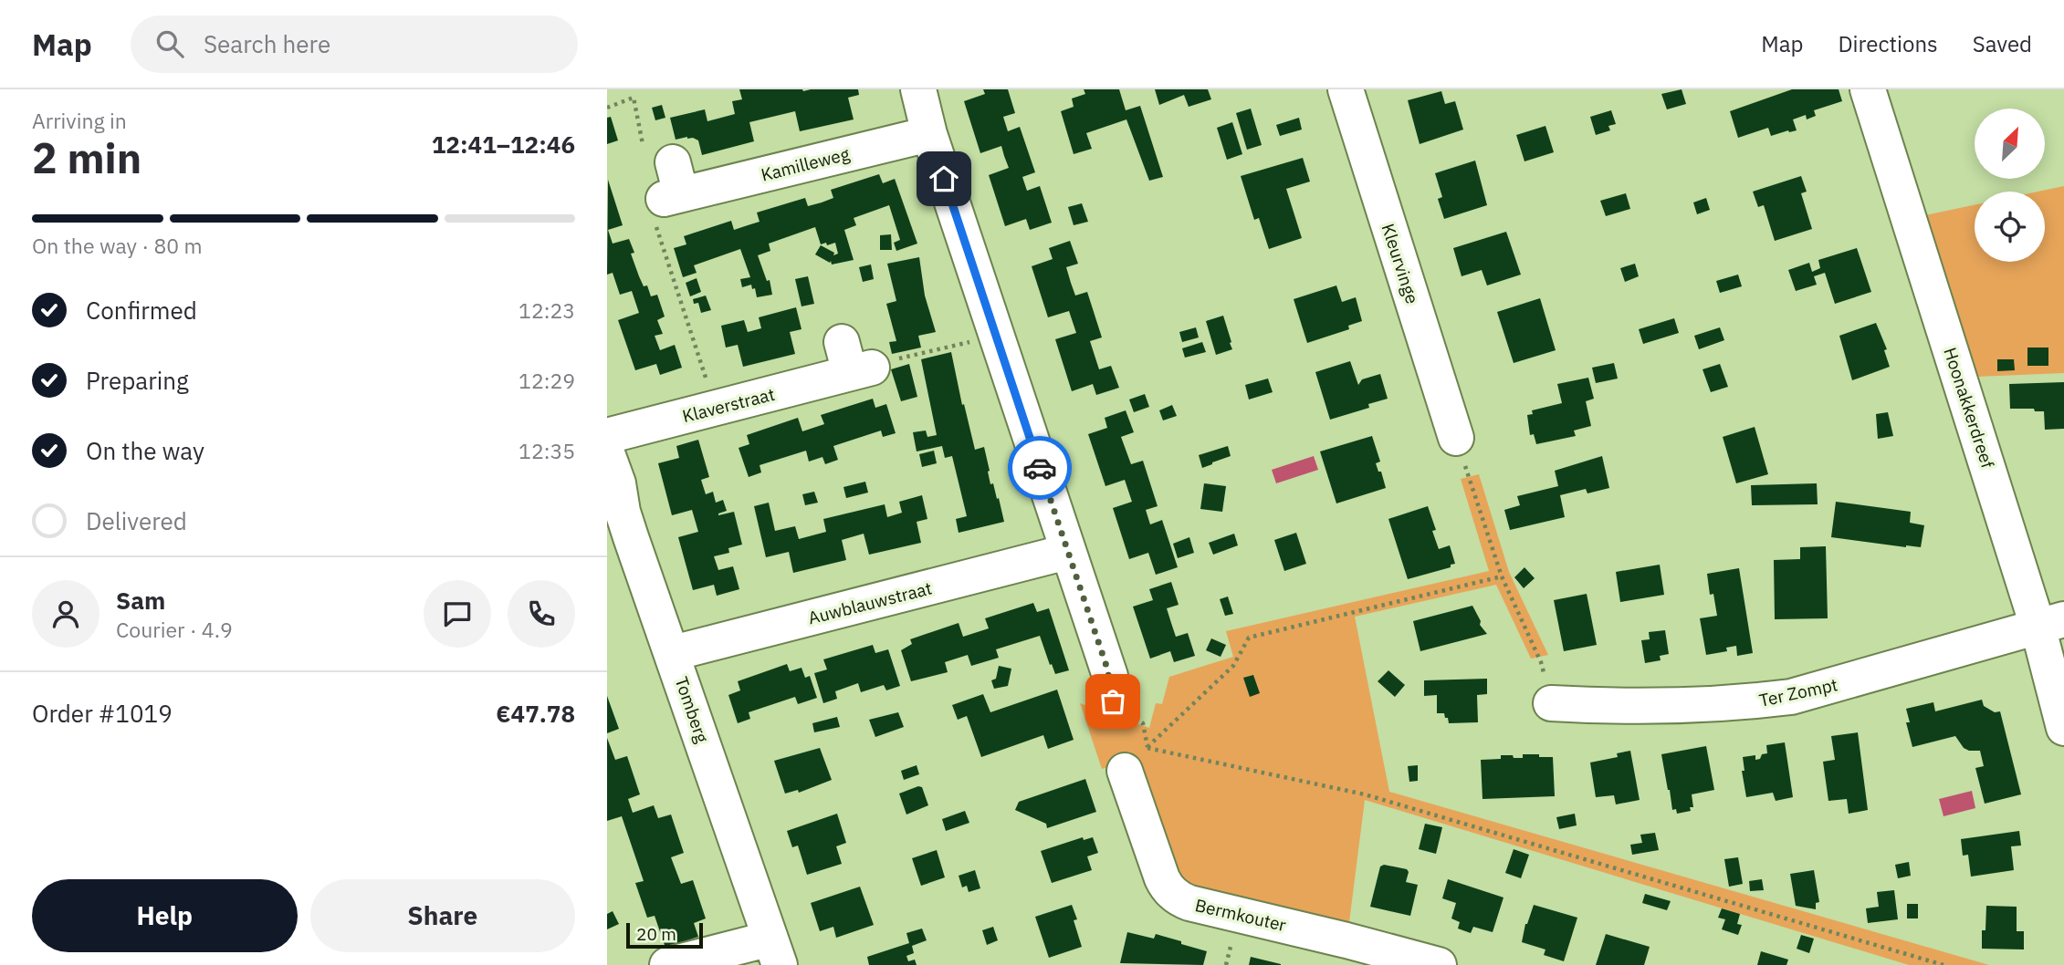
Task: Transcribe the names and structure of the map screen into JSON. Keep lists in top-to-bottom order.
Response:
{
  "streets": {
    "street": [
      "Kamilleweg",
      "Kleurvinge",
      "Klaverstraat",
      "Hoonakkerdreef",
      "Auwblauwstraat",
      "Ter Zompt",
      "Tomberg",
      "Bermkouter"
    ]
  },
  "crossings": [
    ["Hoonakkerdreef", "Ter Zompt"],
    ["Auwblauwstraat", "Tomberg"]
  ],
  "scale_bar": "20 m",
  "north": "top right",
  "page": {
    "header": "Map",
    "search": "Search here",
    "nav": ["Map", "Directions", "Saved"],
    "heading": ["2 min", "Arriving in", "12:41–12:46"],
    "panel": [
      "Sam",
      "Courier · 4.9",
      "Order #1019",
      "€47.78"
    ],
    "bar": "On the way · 80 m",
    "list": [
      ["Confirmed", "12:23"],
      ["Preparing", "12:29"],
      ["On the way", "12:35"],
      "Delivered"
    ],
    "buttons": ["Help", "Share"],
    "scale": "20 m"
  }
}
